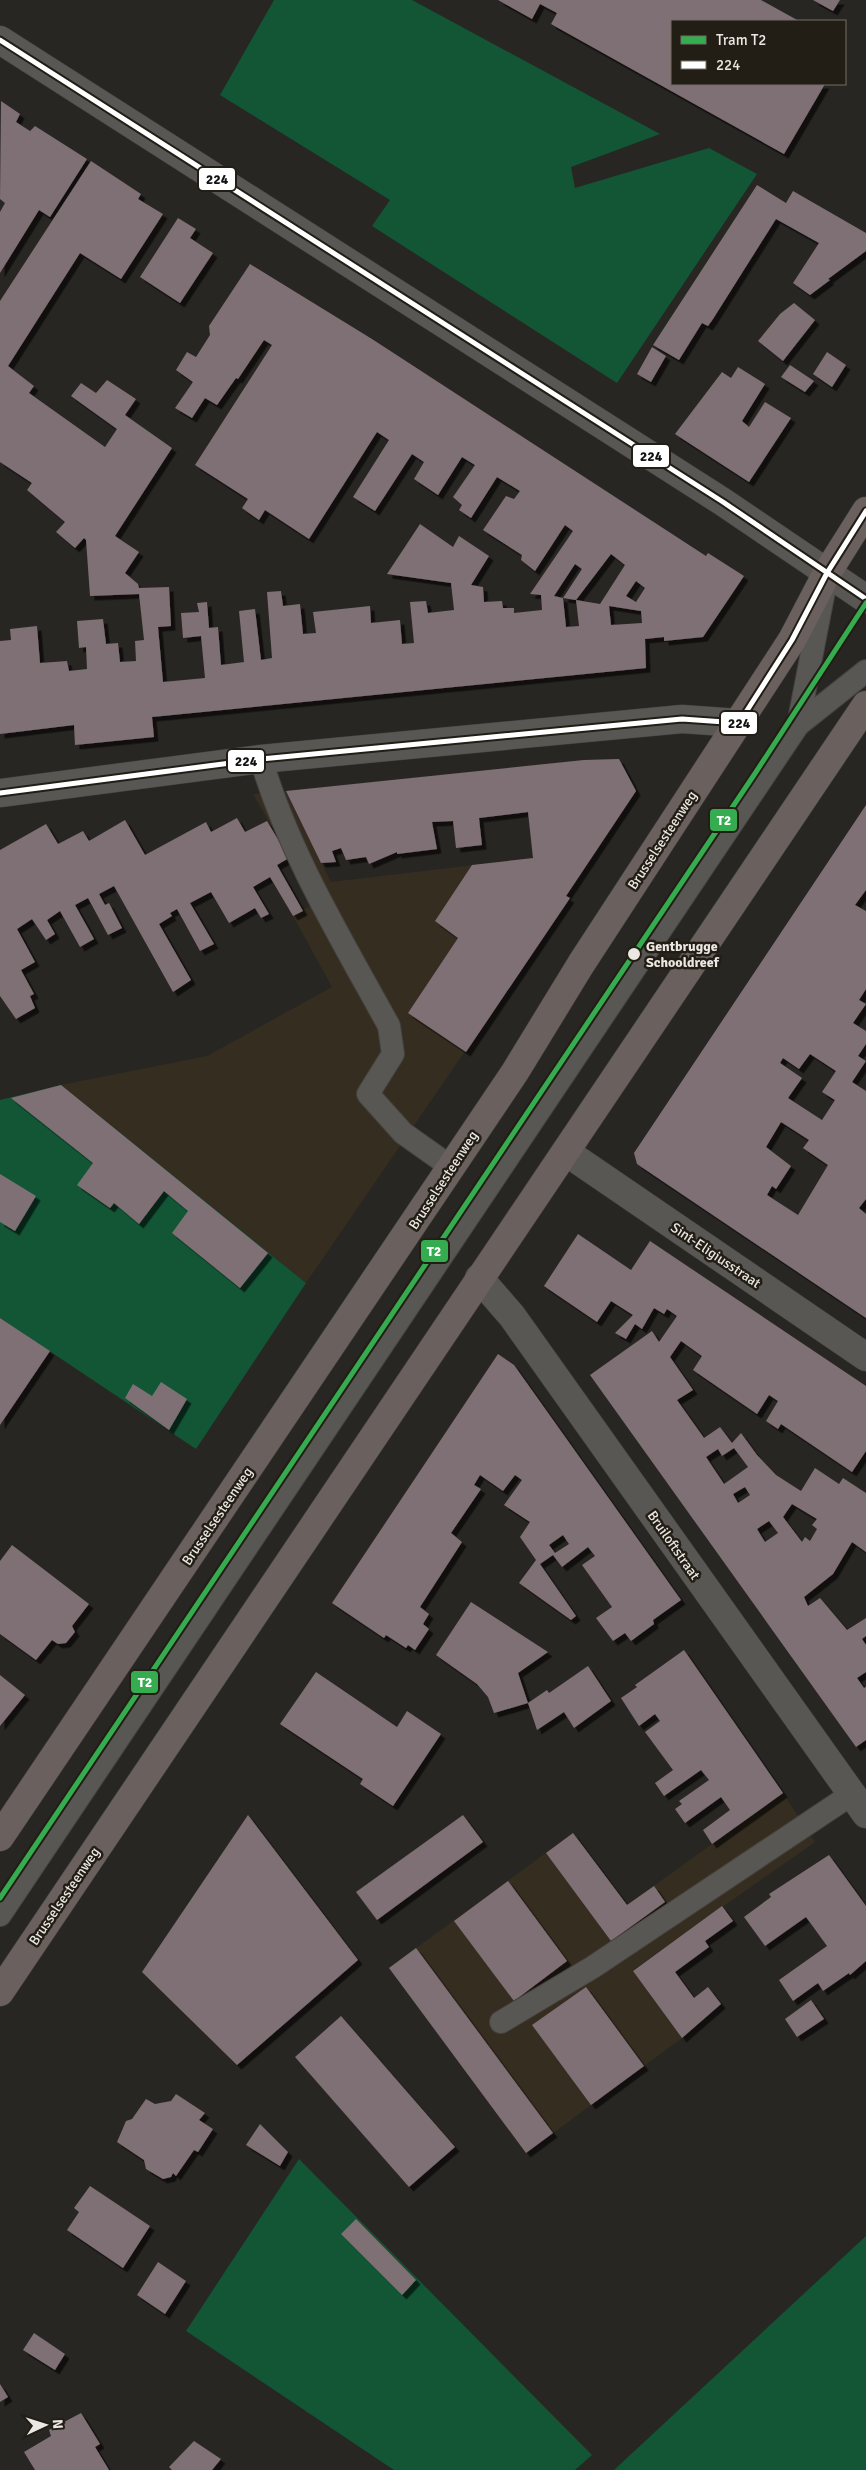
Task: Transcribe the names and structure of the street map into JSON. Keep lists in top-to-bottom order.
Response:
{
  "streets": {
    "main road": ["Brusselsesteenweg"],
    "street": ["Sint-Eligiusstraat", "Bruiloftstraat"]
  },
  "crossings": [
    ["Brusselsesteenweg", "Sint-Eligiusstraat"],
    ["Brusselsesteenweg", "Bruiloftstraat"]
  ],
  "places": ["Gentbrugge Schooldreef"],
  "lines": ["transit line 224", "tram line T2"],
  "legend": ["Tram T2", "224"],
  "north": "right"
}
